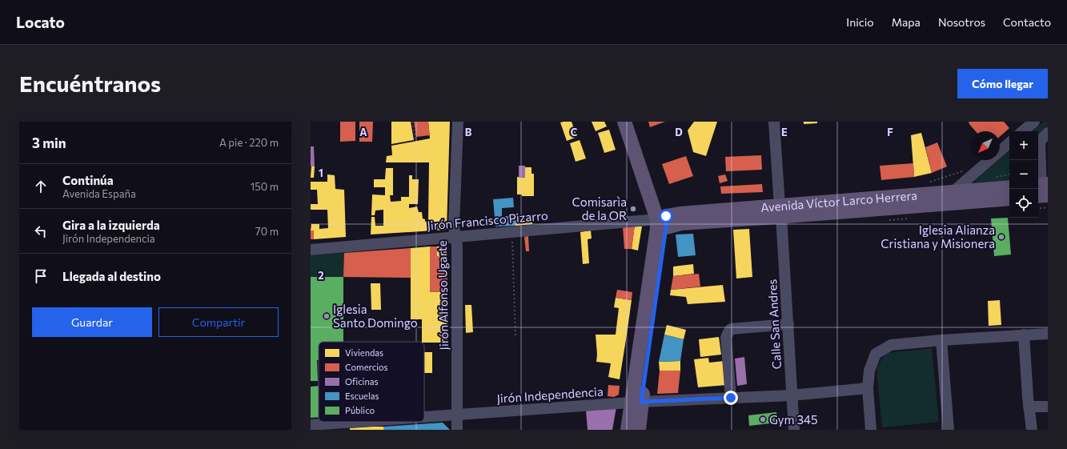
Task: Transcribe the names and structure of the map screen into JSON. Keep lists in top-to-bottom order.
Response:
{
  "streets": {
    "main road": ["Avenida Víctor Larco Herrera"],
    "street": [
      "Jirón Francisco Pizarro",
      "Jirón Alfonso Ugarte",
      "Calle San Andres",
      "Jirón Independencia"
    ]
  },
  "crossings": [
    ["Avenida Víctor Larco Herrera", "Jirón Francisco Pizarro"],
    ["Avenida Víctor Larco Herrera", "Calle San Andres"],
    ["Jirón Francisco Pizarro", "Jirón Alfonso Ugarte"],
    ["Jirón Alfonso Ugarte", "Jirón Independencia"],
    ["Calle San Andres", "Jirón Independencia"]
  ],
  "places": [
    "Comisarìa de la OR",
    "Iglesia Alianza Cristiana y Misionera",
    "Iglesia Santo Domingo",
    "Gym 345"
  ],
  "legend": [
    "Viviendas",
    "Comercios",
    "Oficinas",
    "Escuelas",
    "Público"
  ],
  "north": "bottom left",
  "page": {
    "header": "Locato",
    "nav": [
      "Inicio",
      "Mapa",
      "Nosotros",
      "Contacto"
    ],
    "buttons": [
      "Cómo llegar",
      ["Guardar", "Compartir"]
    ],
    "title": "Encuéntranos",
    "heading": ["3 min", "A pie · 220 m"],
    "map_buttons": ["+", "−"],
    "list": [
      ["Continúa", "Avenida España", "150 m"],
      ["Gira a la izquierda", "Jirón Independencia", "70 m"],
      "Llegada al destino"
    ]
  },
  "grid": {
    "columns": [
      "A",
      "B",
      "C",
      "D",
      "E",
      "F"
    ],
    "rows": ["1", "2"]
  }
}
